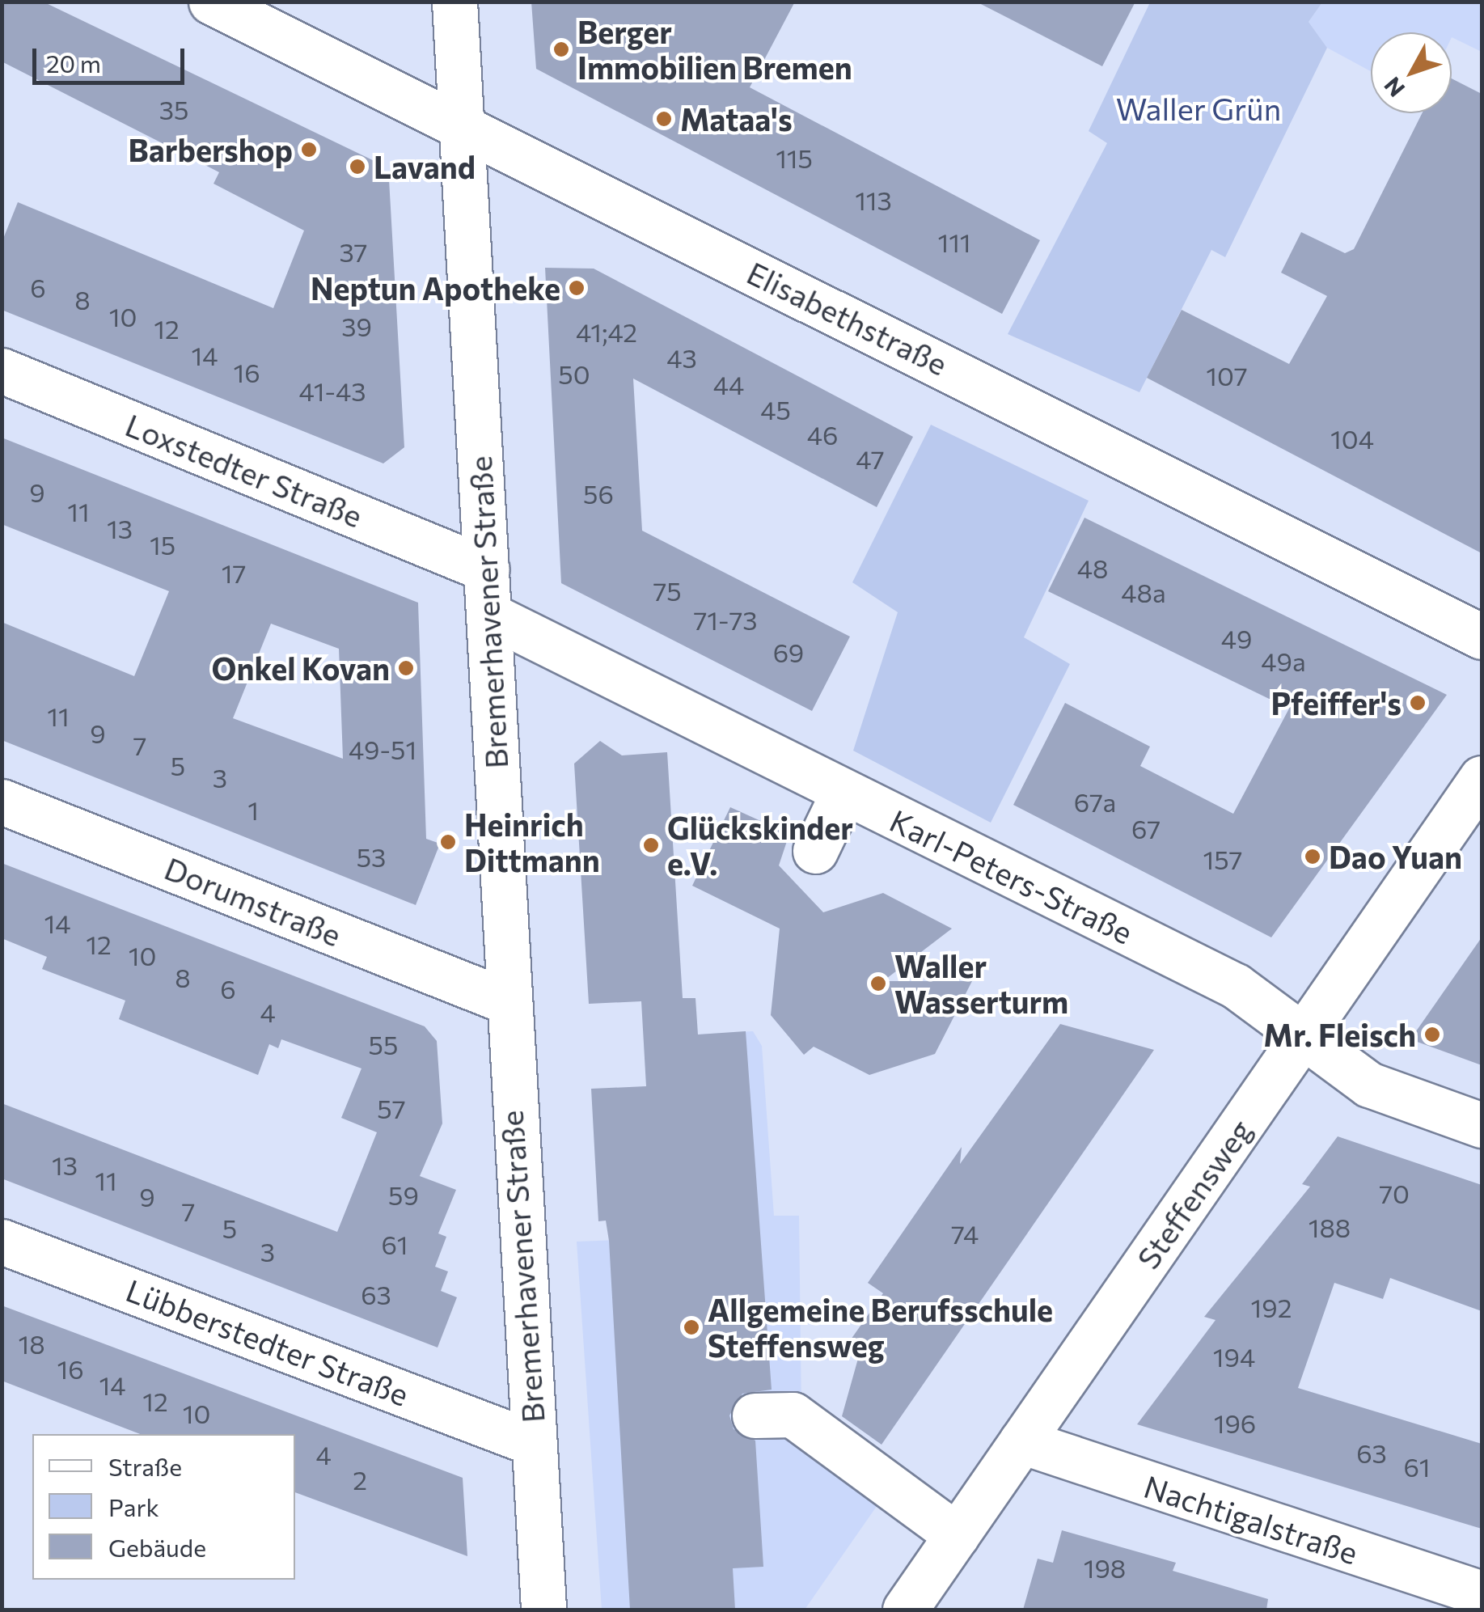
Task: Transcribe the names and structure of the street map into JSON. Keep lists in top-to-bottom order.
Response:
{
  "streets": {
    "street": [
      "Elisabethstraße",
      "Loxstedter Straße",
      "Bremerhavener Straße",
      "Karl-Peters-Straße",
      "Dorumstraße",
      "Steffensweg",
      "Lübberstedter Straße",
      "Nachtigalstraße"
    ]
  },
  "crossings": [
    ["Elisabethstraße", "Bremerhavener Straße"],
    ["Loxstedter Straße", "Bremerhavener Straße"],
    ["Bremerhavener Straße", "Karl-Peters-Straße"],
    ["Bremerhavener Straße", "Dorumstraße"],
    ["Bremerhavener Straße", "Lübberstedter Straße"],
    ["Karl-Peters-Straße", "Steffensweg"],
    ["Steffensweg", "Nachtigalstraße"]
  ],
  "parks": ["Waller Grün"],
  "places": [
    "Berger Immobilien Bremen",
    "Mataa's",
    "Barbershop",
    "Lavand",
    "Neptun Apotheke",
    "Onkel Kovan",
    "Pfeiffer's",
    "Heinrich Dittmann",
    "Glückskinder e.V.",
    "Dao Yuan",
    "Waller Wasserturm",
    "Mr. Fleisch",
    "Allgemeine Berufsschule Steffensweg"
  ],
  "house_numbers": [
    "35",
    "115",
    "113",
    "111",
    "37",
    "6",
    "8",
    "10",
    "39",
    "12",
    "41;42",
    "14",
    "43",
    "16",
    "50",
    "107",
    "44",
    "41-43",
    "45",
    "46",
    "104",
    "47",
    "9",
    "56",
    "11",
    "13",
    "15",
    "48",
    "17",
    "75",
    "48a",
    "71-73",
    "49",
    "69",
    "49a",
    "11",
    "9",
    "7",
    "49-51",
    "5",
    "3",
    "67a",
    "1",
    "67",
    "53",
    "157",
    "14",
    "12",
    "10",
    "8",
    "6",
    "4",
    "55",
    "57",
    "13",
    "11",
    "70",
    "59",
    "9",
    "7",
    "188",
    "5",
    "74",
    "61",
    "3",
    "63",
    "192",
    "18",
    "194",
    "16",
    "14",
    "12",
    "10",
    "196",
    "63",
    "4",
    "61",
    "2",
    "198"
  ],
  "legend": ["Straße", "Park", "Gebäude"],
  "scale_bar": "20 m",
  "north": "bottom left"
}
